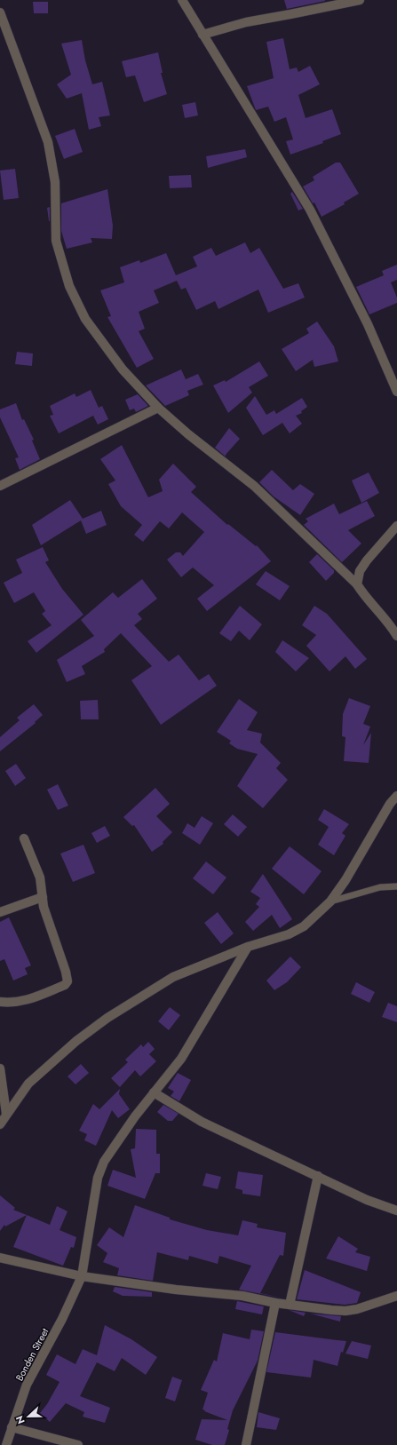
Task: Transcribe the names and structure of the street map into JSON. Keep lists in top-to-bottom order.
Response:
{
  "streets": {
    "street": ["Bonden Street"]
  },
  "north": "left"
}
